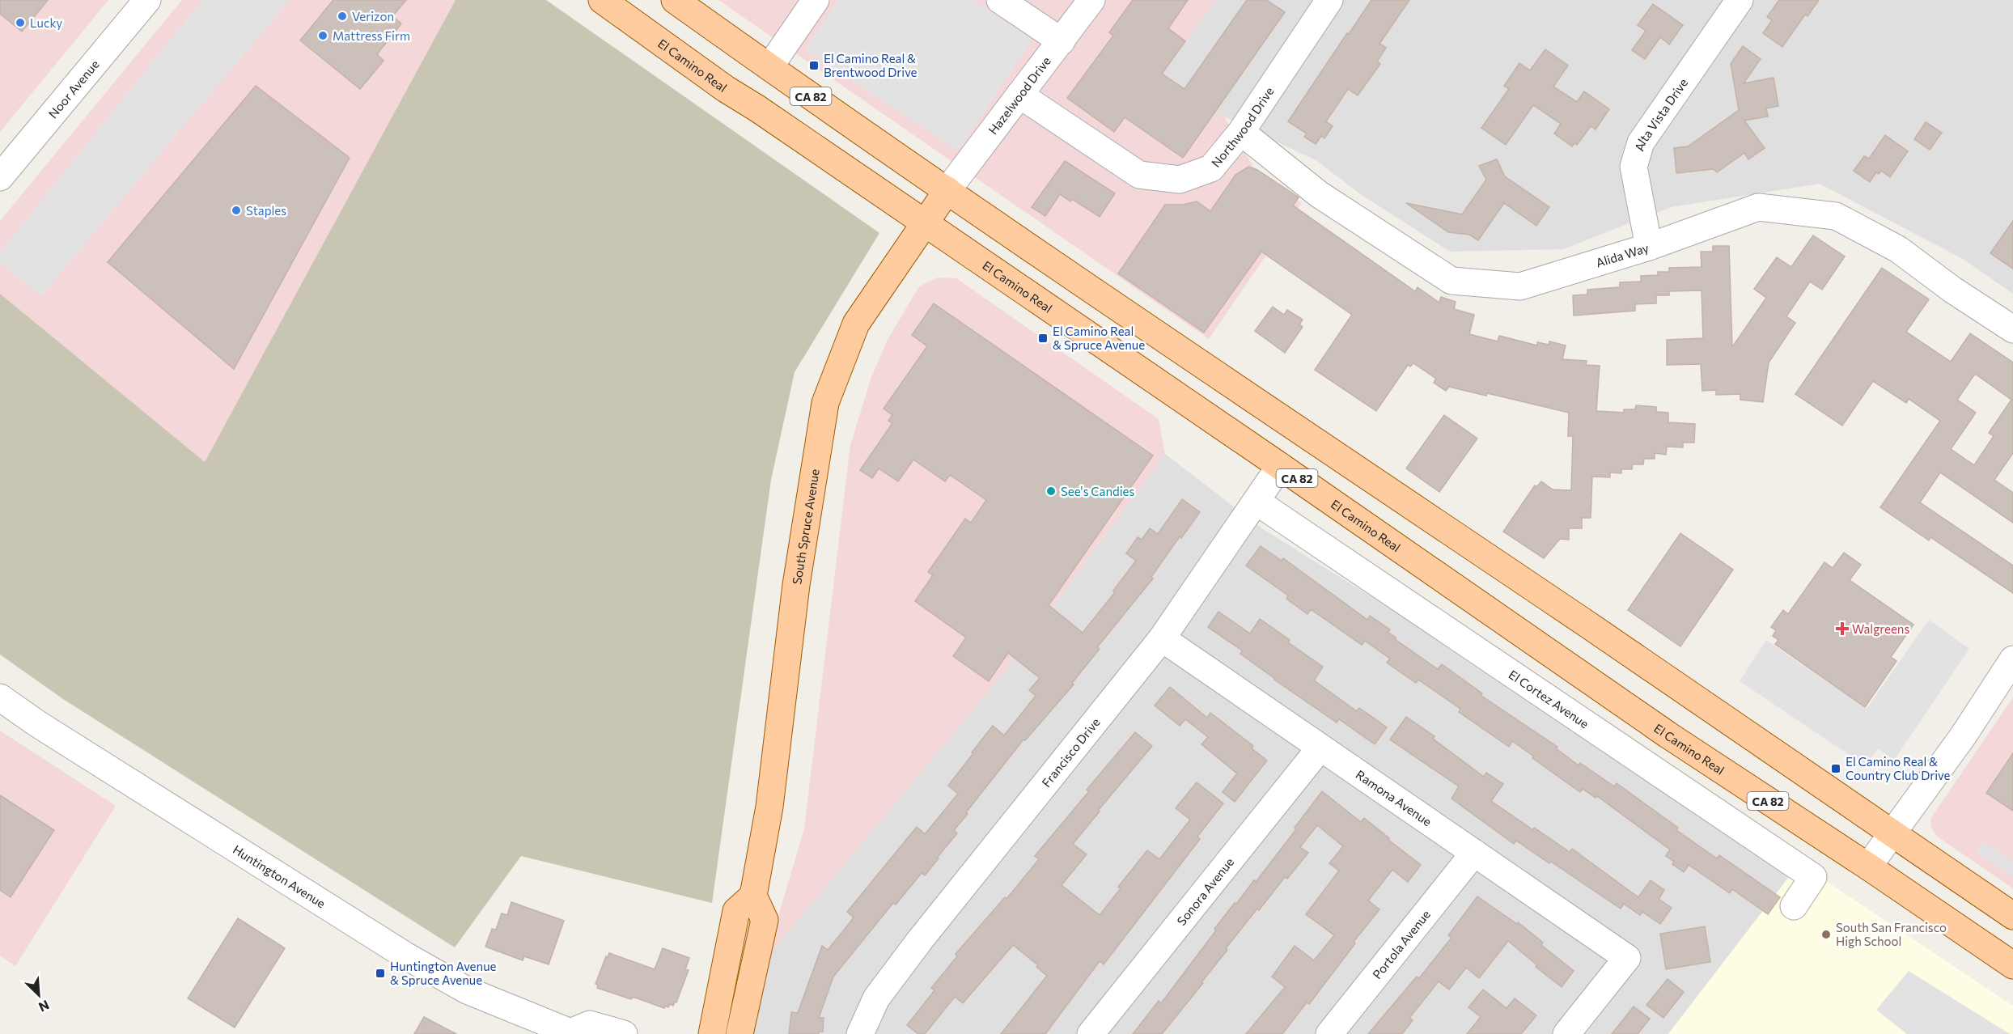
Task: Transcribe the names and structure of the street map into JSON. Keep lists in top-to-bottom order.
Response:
{
  "streets": {
    "main road": ["El Camino Real", "CA 82", "South Spruce Avenue"],
    "street": [
      "Noor Avenue",
      "Hazelwood Drive",
      "Alta Vista Drive",
      "Northwood Drive",
      "Alida Way",
      "El Cortez Avenue",
      "Francisco Drive",
      "Ramona Avenue",
      "Huntington Avenue",
      "Sonora Avenue",
      "Portola Avenue"
    ]
  },
  "crossings": [
    ["El Camino Real", "South Spruce Avenue"],
    ["El Camino Real", "Francisco Drive"],
    ["Hazelwood Drive", "CA 82"],
    ["Hazelwood Drive", "Northwood Drive"],
    ["Hazelwood Drive", "South Spruce Avenue"],
    ["CA 82", "South Spruce Avenue"],
    ["Alta Vista Drive", "Alida Way"],
    ["Northwood Drive", "Alida Way"],
    ["El Cortez Avenue", "Francisco Drive"],
    ["Francisco Drive", "Ramona Avenue"],
    ["Ramona Avenue", "Sonora Avenue"],
    ["Ramona Avenue", "Portola Avenue"]
  ],
  "places": {
    "other": [
      "Verizon",
      "Lucky",
      "Mattress Firm",
      "Staples",
      "See's Candies",
      "South San Francisco High School"
    ],
    "transit": [
      "El Camino Real & Brentwood Drive",
      "El Camino Real & Spruce Avenue",
      "El Camino Real & Country Club Drive",
      "Huntington Avenue & Spruce Avenue"
    ],
    "health": ["Walgreens"]
  },
  "north": "bottom right"
}
